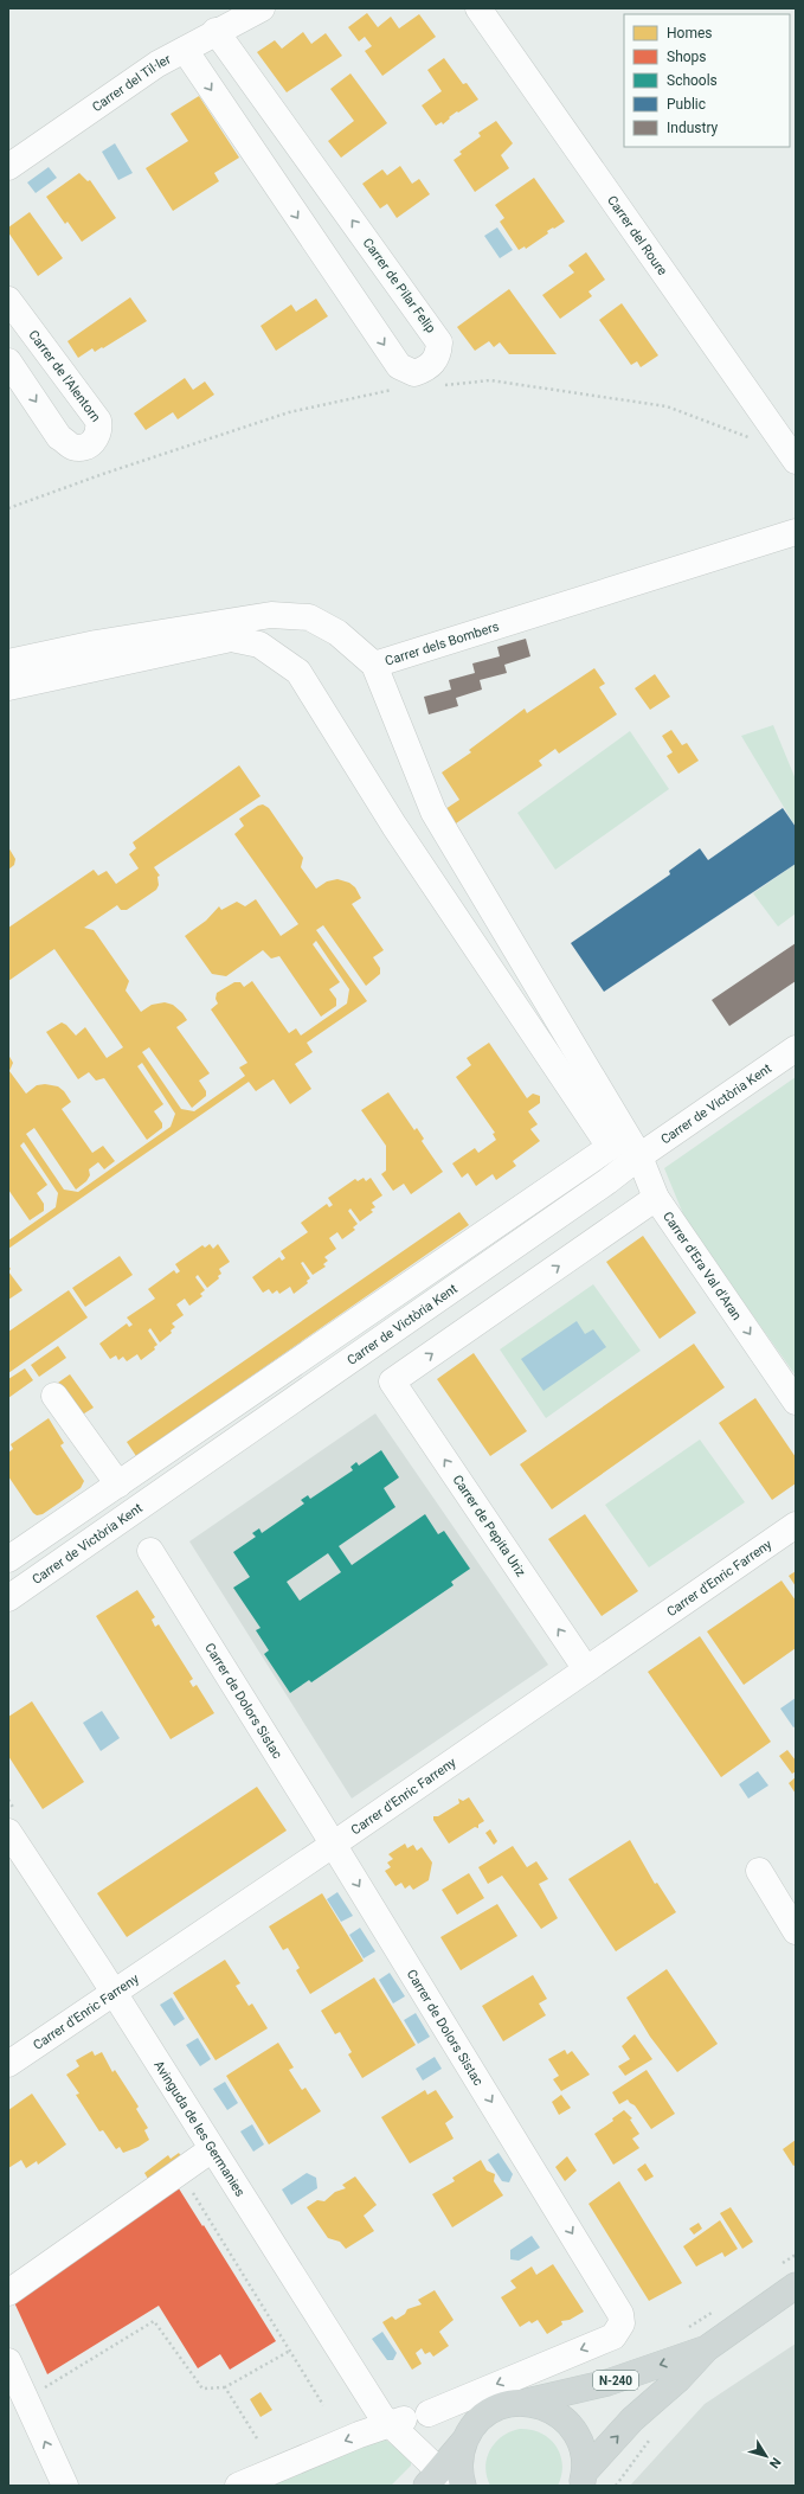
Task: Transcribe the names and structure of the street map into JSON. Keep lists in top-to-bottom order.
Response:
{
  "streets": {
    "main road": ["N-240"],
    "street": [
      "Carrer del Til·ler",
      "Carrer del Roure",
      "Carrer de Pilar Felip",
      "Carrer de l'Alentorn",
      "Carrer dels Bombers",
      "Carrer de Victòria Kent",
      "Carrer d'Era Val d'Aran",
      "Carrer de Pepita Uriz",
      "Carrer d'Enric Farreny",
      "Carrer de Dolors Sistac",
      "Avinguda de les Germanies"
    ]
  },
  "crossings": [
    ["Carrer del Til·ler", "Carrer de Pilar Felip"],
    ["Carrer de Victòria Kent", "Carrer d'Era Val d'Aran"],
    ["Carrer d'Era Val d'Aran", "Carrer de Pepita Uriz"],
    ["Carrer de Pepita Uriz", "Carrer d'Enric Farreny"],
    ["Carrer d'Enric Farreny", "Carrer de Dolors Sistac"],
    ["Carrer d'Enric Farreny", "Avinguda de les Germanies"],
    ["Avinguda de les Germanies", "N-240"]
  ],
  "one_way": ["Carrer d'Era Val d'Aran"],
  "legend": [
    "Homes",
    "Shops",
    "Schools",
    "Public",
    "Industry"
  ],
  "north": "bottom right"
}
